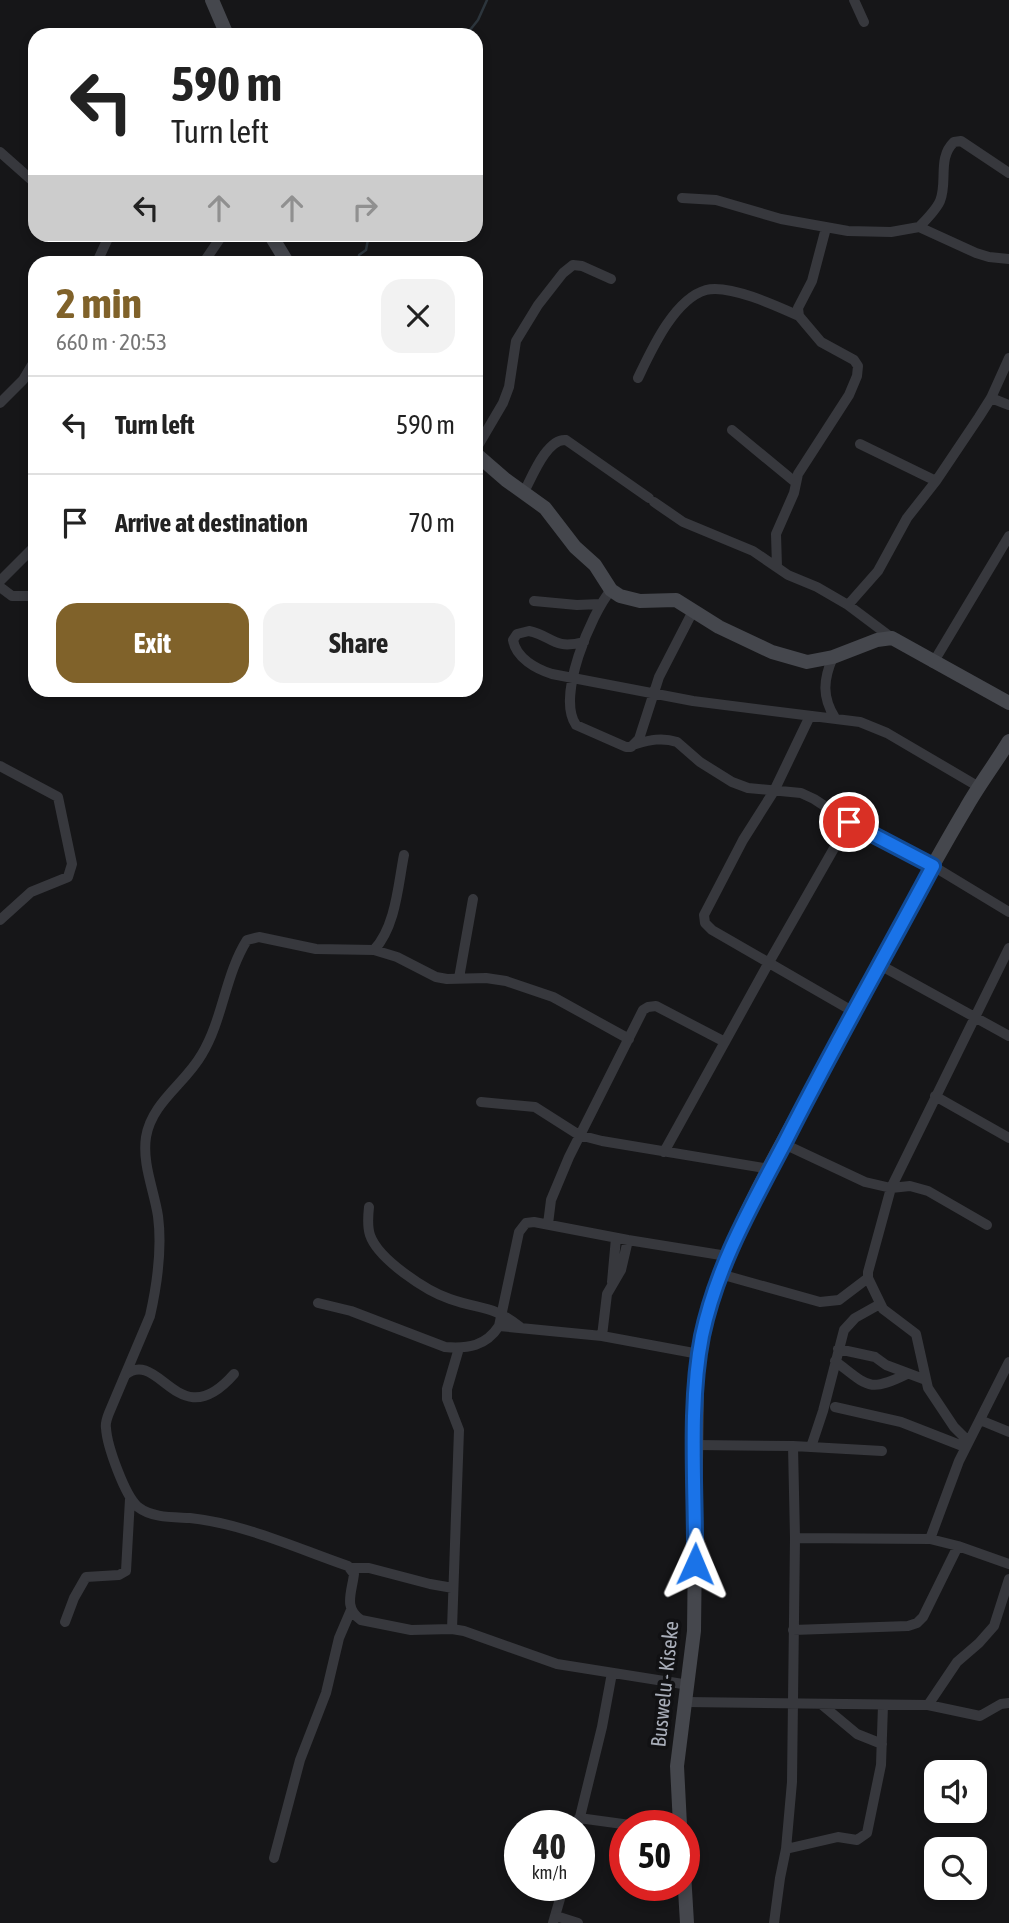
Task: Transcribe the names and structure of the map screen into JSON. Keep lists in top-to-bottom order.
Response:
{
  "streets": {
    "main road": ["Buswelu - Kiseke"]
  },
  "page": {
    "turn": ["590 m", "Turn left"],
    "heading": ["2 min", "660 m · 20:53"],
    "list": [
      {
        "name": "Turn left",
        "value": "590 m"
      },
      {
        "name": "Arrive at destination",
        "value": "70 m"
      }
    ],
    "buttons": ["Exit", "Share"],
    "speed": "40 km/h",
    "limit": "50"
  }
}
